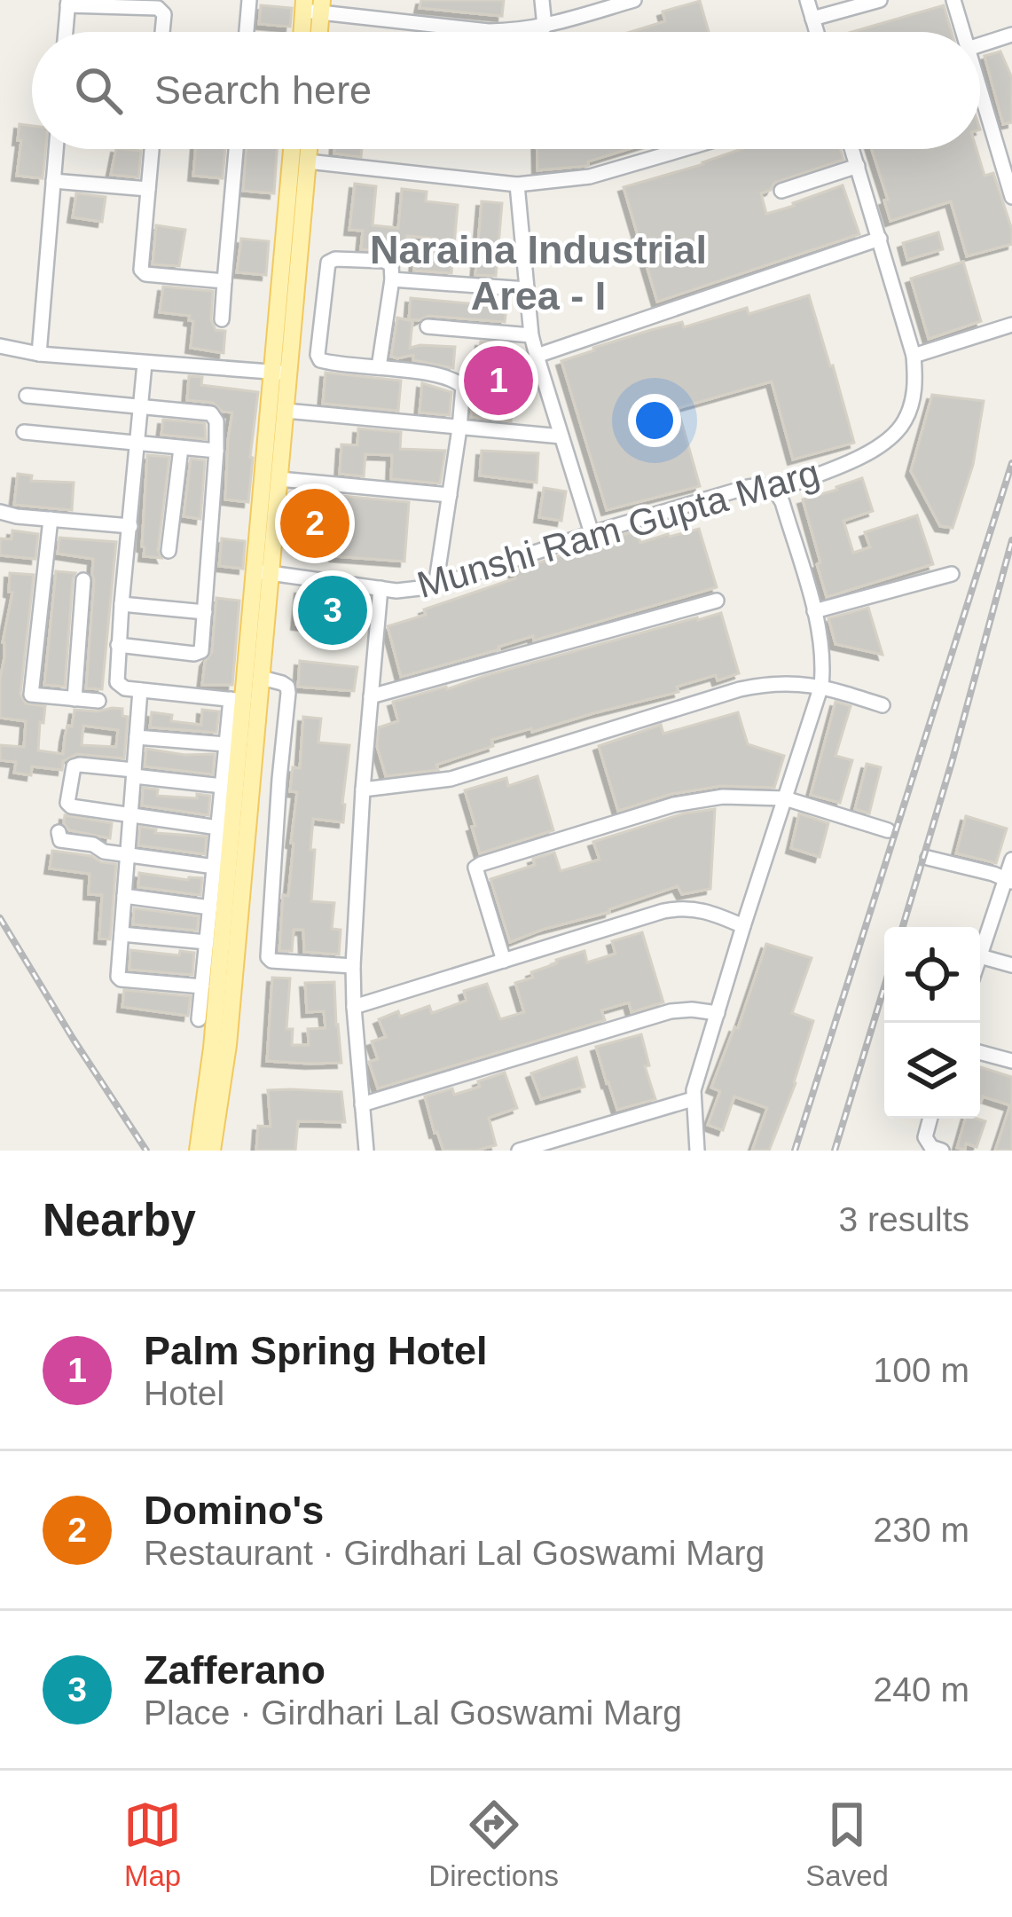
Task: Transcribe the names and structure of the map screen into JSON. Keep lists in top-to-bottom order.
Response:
{
  "streets": {
    "street": ["Munshi Ram Gupta Marg"]
  },
  "districts": ["Naraina Industrial Area - I"],
  "page": {
    "search": "Search here",
    "pins": ["1", "2", "3"],
    "heading": ["Nearby", "3 results"],
    "list": [
      {
        "mark": "1",
        "name": "Palm Spring Hotel",
        "note": "Hotel",
        "value": "100 m"
      },
      {
        "mark": "2",
        "name": "Domino's",
        "note": "Restaurant · Girdhari Lal Goswami Marg",
        "value": "230 m"
      },
      {
        "mark": "3",
        "name": "Zafferano",
        "note": "Place · Girdhari Lal Goswami Marg",
        "value": "240 m"
      }
    ],
    "nav": ["Map", "Directions", "Saved"]
  }
}
